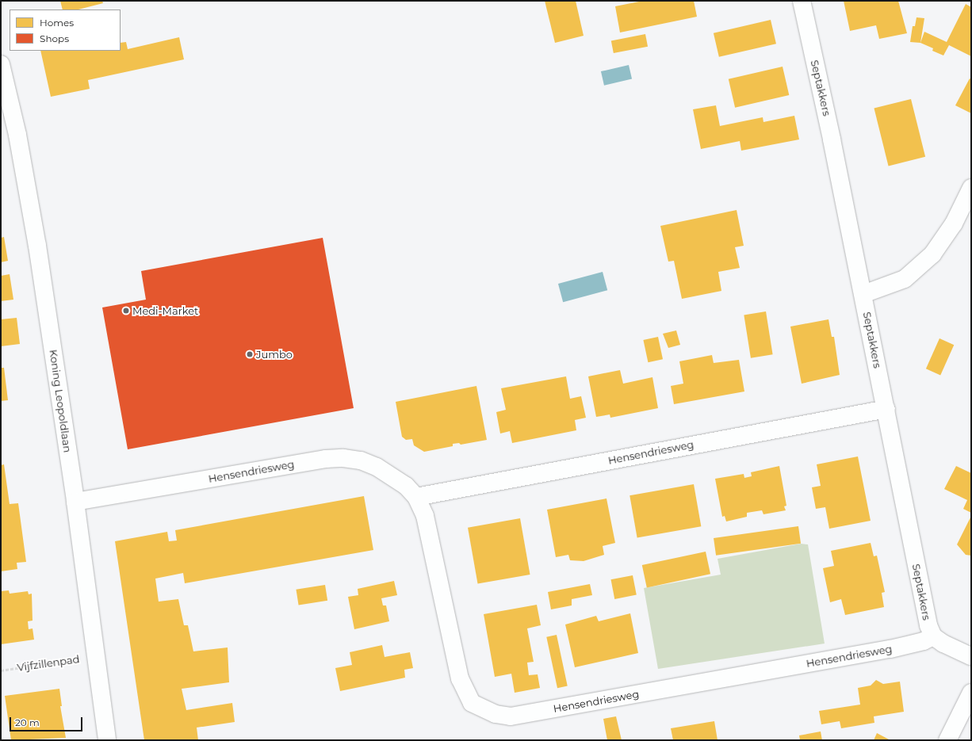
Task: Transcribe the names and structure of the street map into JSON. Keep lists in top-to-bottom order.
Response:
{
  "streets": {
    "street": ["Septakkers", "Koning Leopoldlaan", "Hensendriesweg"],
    "path": ["Vijfzillenpad"]
  },
  "crossings": [
    ["Septakkers", "Hensendriesweg"],
    ["Koning Leopoldlaan", "Hensendriesweg"],
    ["Koning Leopoldlaan", "Vijfzillenpad"]
  ],
  "places": ["Medi-Market", "Jumbo"],
  "legend": ["Homes", "Shops"],
  "scale_bar": "20 m"
}
